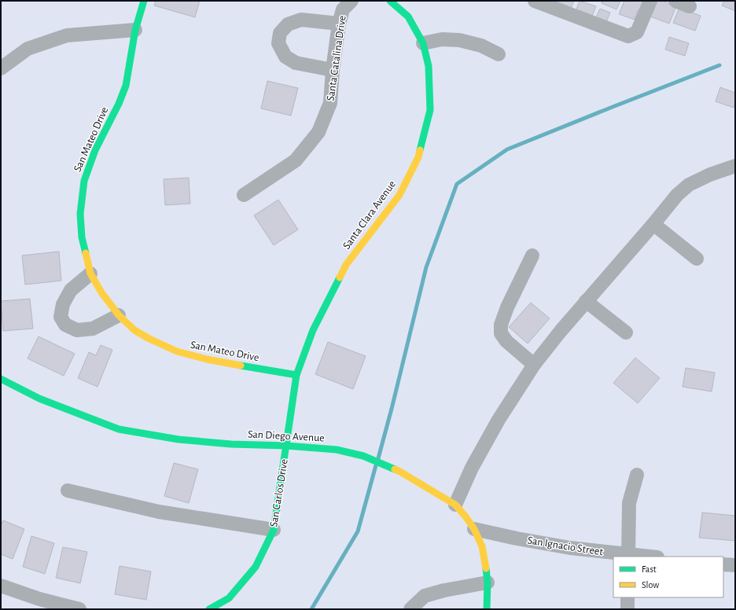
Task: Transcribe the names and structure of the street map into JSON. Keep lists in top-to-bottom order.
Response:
{
  "streets": {
    "street": [
      "Santa Catalina Drive",
      "San Mateo Drive",
      "Santa Clara Avenue",
      "San Diego Avenue",
      "San Carlos Drive",
      "San Ignacio Street"
    ]
  },
  "crossings": [
    ["San Mateo Drive", "Santa Clara Avenue"],
    ["Santa Clara Avenue", "San Diego Avenue"],
    ["Santa Clara Avenue", "San Carlos Drive"],
    ["San Diego Avenue", "San Carlos Drive"],
    ["San Diego Avenue", "San Ignacio Street"]
  ],
  "legend": ["Fast", "Slow"]
}
